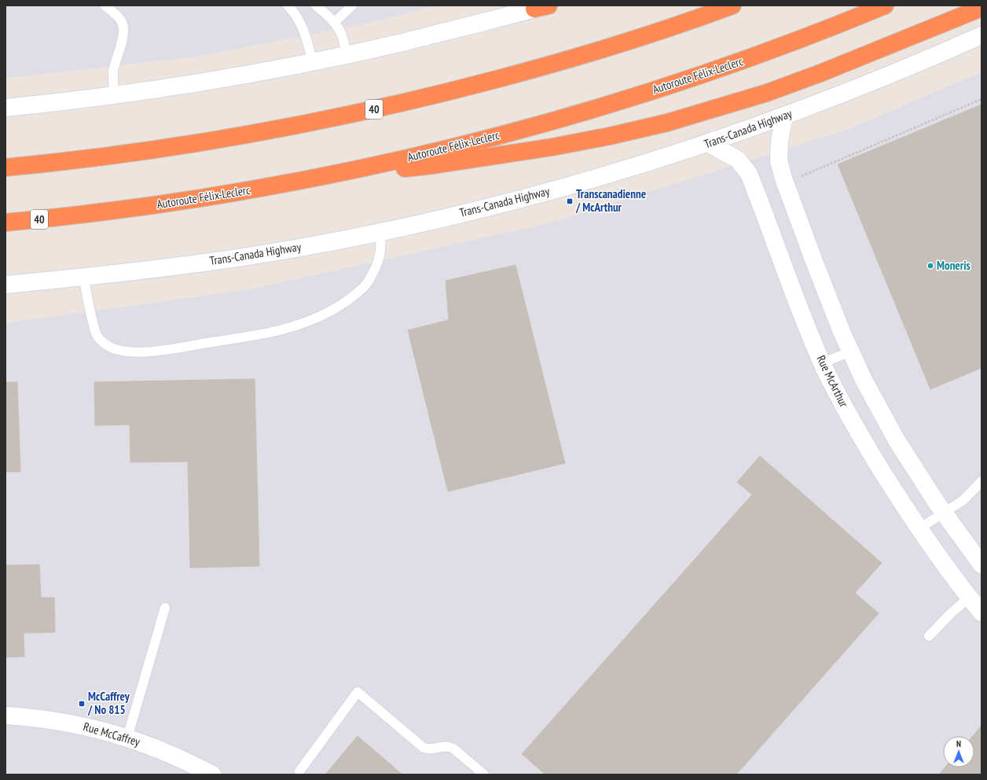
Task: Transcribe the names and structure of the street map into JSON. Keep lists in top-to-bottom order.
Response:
{
  "streets": {
    "highway": ["Autoroute Félix-Leclerc", "40"],
    "main road": ["Trans-Canada Highway", "Rue McArthur", "Rue McCaffrey"]
  },
  "crossings": [
    ["Trans-Canada Highway", "Rue McArthur"]
  ],
  "places": {
    "transit": ["Transcanadienne / McArthur", "McCaffrey / No 815"],
    "other": ["Moneris"]
  },
  "north": "top"
}
